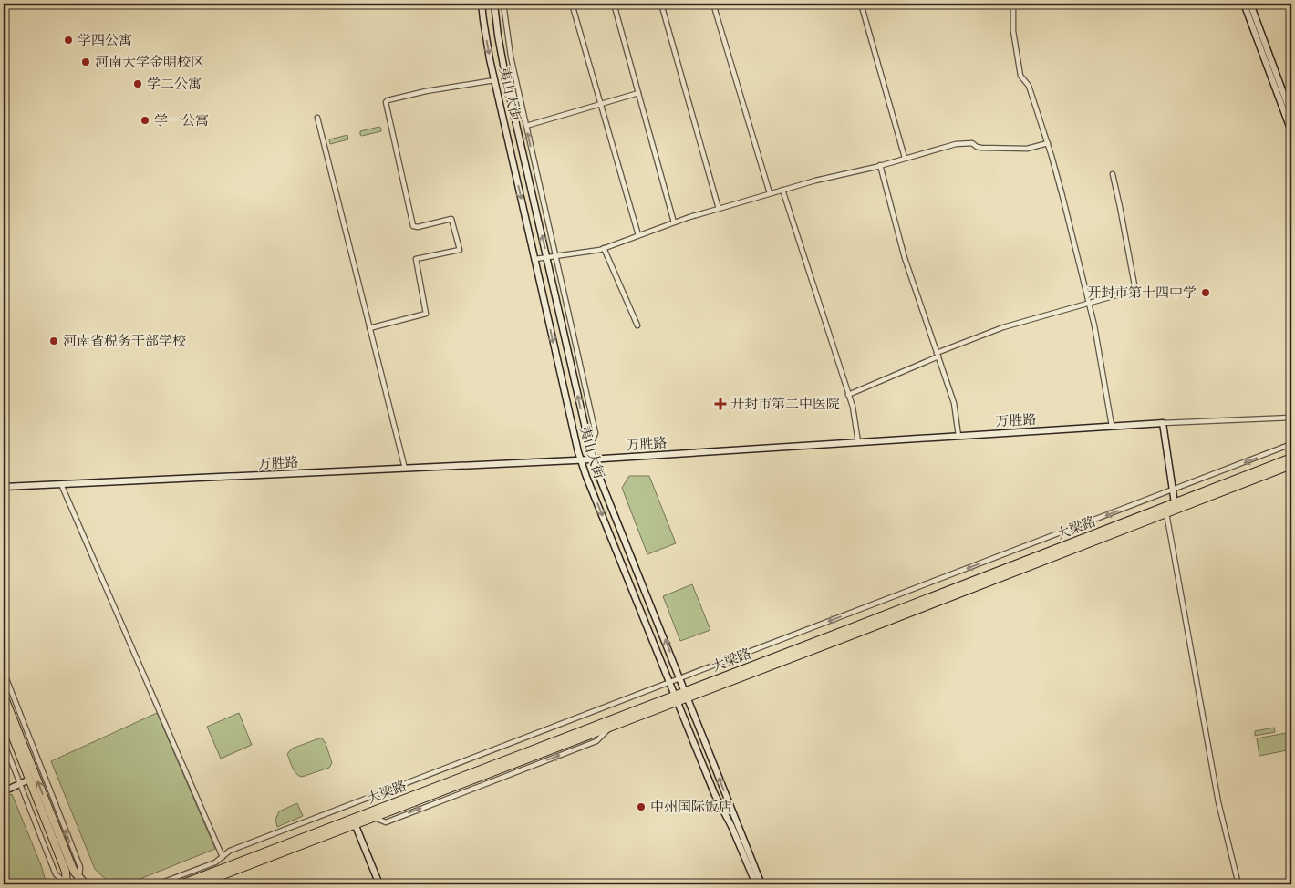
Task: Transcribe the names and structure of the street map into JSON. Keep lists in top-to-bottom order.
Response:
{
  "streets": {
    "main road": ["夷山大街", "万胜路", "大梁路"]
  },
  "crossings": [
    ["夷山大街", "万胜路"],
    ["夷山大街", "大梁路"]
  ],
  "places": {
    "other": [
      "学四公寓",
      "河南大学金明校区",
      "学二公寓",
      "学一公寓",
      "开封市第十四中学",
      "河南省税务干部学校",
      "中州国际饭店"
    ],
    "health": ["开封市第二中医院"]
  }
}
